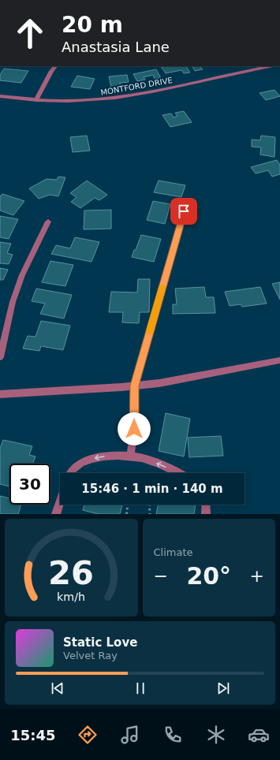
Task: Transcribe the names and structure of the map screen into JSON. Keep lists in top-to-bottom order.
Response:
{
  "streets": {
    "street": ["MONTFORD DRIVE"]
  },
  "page": {
    "turn": ["20 m", "Anastasia Lane"],
    "limit": "30",
    "trip": "15:46 · 1 min · 140 m",
    "tile": "Climate",
    "heat": ["−", "20°", "+"],
    "song": ["Static Love", "Velvet Ray"],
    "tabs": "15:45",
    "gauge": ["26", "km/h"]
  }
}
